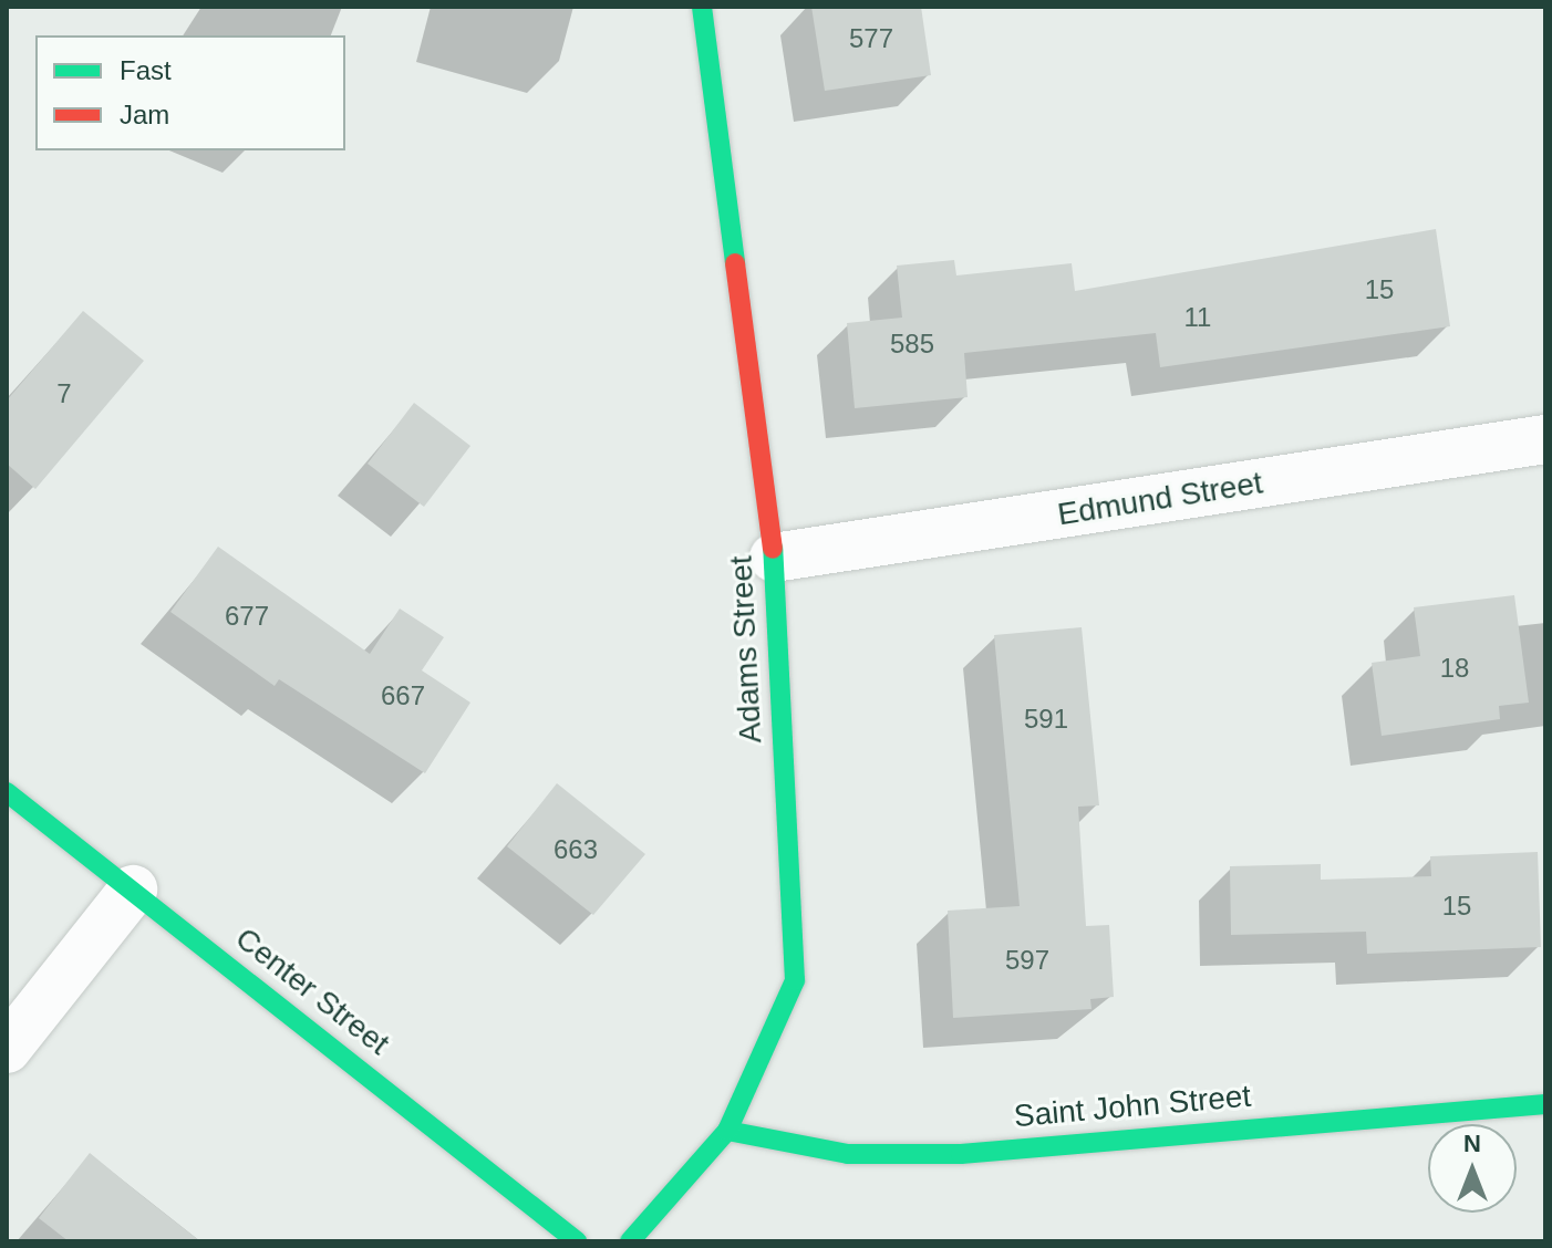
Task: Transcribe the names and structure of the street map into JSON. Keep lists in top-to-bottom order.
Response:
{
  "streets": {
    "main road": ["Adams Street", "Center Street", "Saint John Street"],
    "street": ["Edmund Street"]
  },
  "crossings": [
    ["Edmund Street", "Adams Street"],
    ["Adams Street", "Saint John Street"]
  ],
  "house_numbers": [
    "577",
    "15",
    "11",
    "585",
    "7",
    "677",
    "18",
    "667",
    "591",
    "663",
    "15",
    "597"
  ],
  "legend": ["Fast", "Jam"],
  "north": "top"
}
